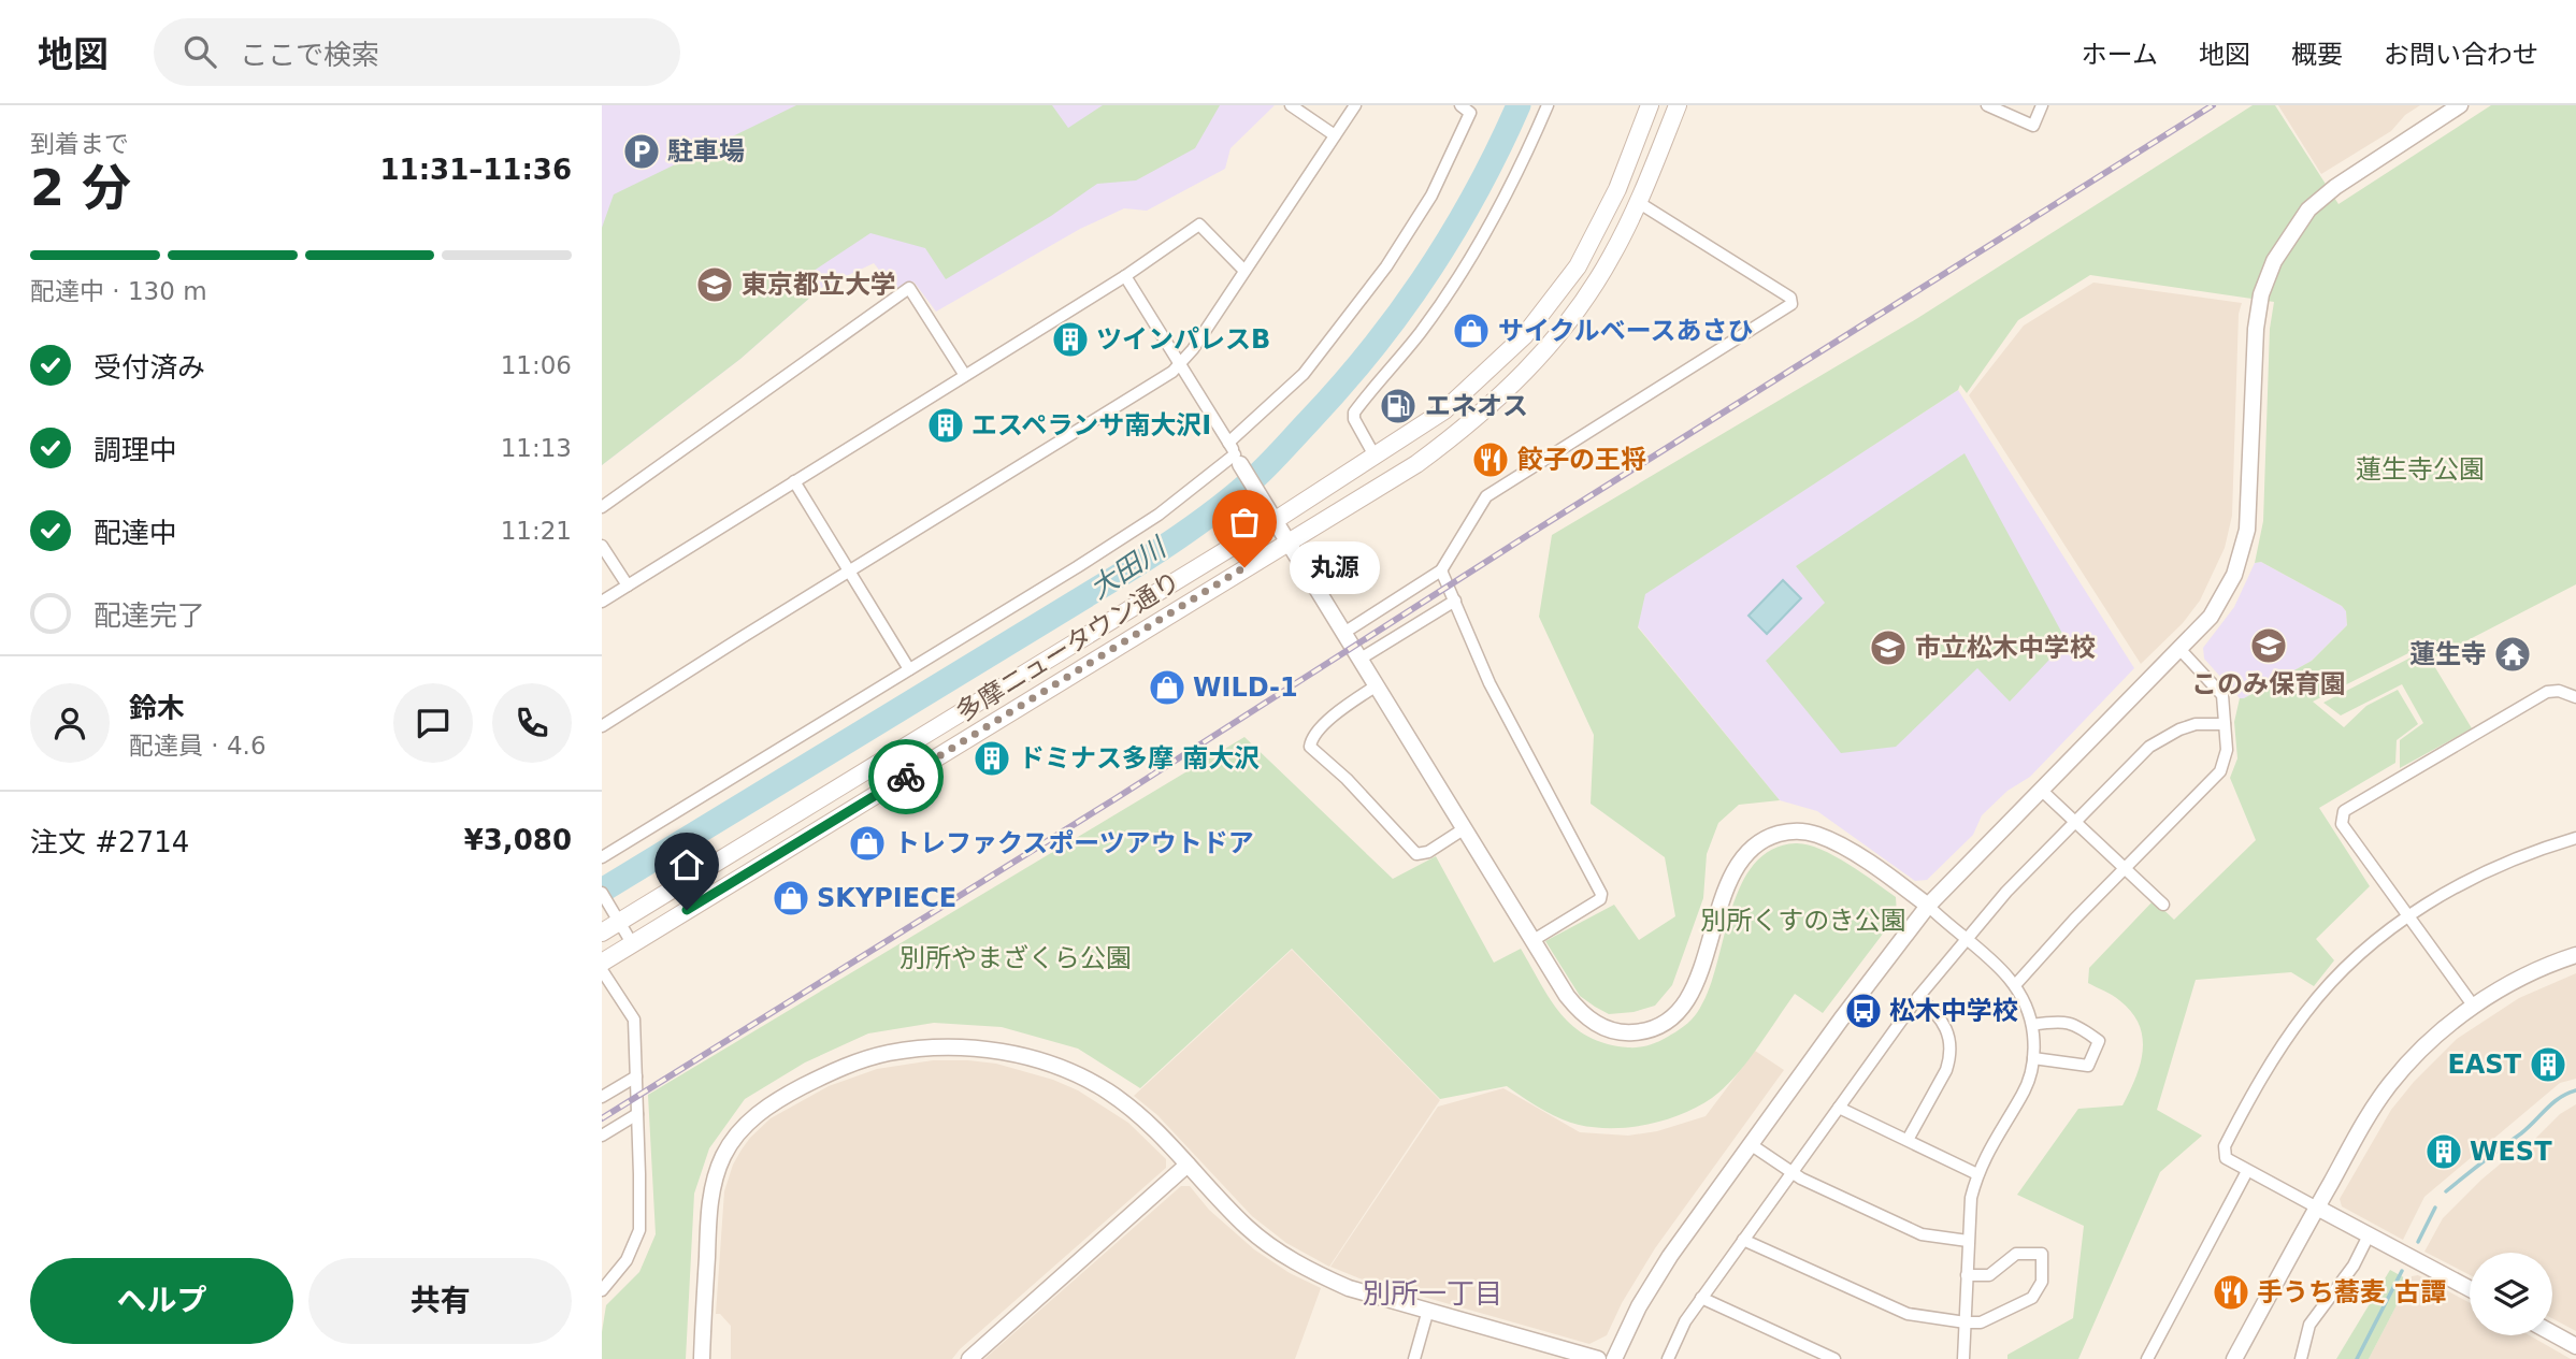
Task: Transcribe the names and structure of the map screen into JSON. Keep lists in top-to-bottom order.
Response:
{
  "streets": {
    "main road": ["多摩ニュータウン通り"]
  },
  "districts": ["別所一丁目"],
  "water": ["大田川"],
  "parks": ["蓮生寺公園", "別所くすのき公園", "別所やまざくら公園"],
  "places": {
    "parking": ["駐車場"],
    "school or university": ["東京都立大学", "このみ保育園", "市立松木中学校"],
    "shop": [
      "サイクルベースあさひ",
      "WILD-1",
      "トレファクスポーツアウトドア",
      "SKYPIECE"
    ],
    "building": [
      "ツインパレスB",
      "エスペランサ南大沢Ⅰ",
      "ドミナス多摩 南大沢",
      "EAST",
      "WEST"
    ],
    "fuel station": ["エネオス"],
    "restaurant": ["餃子の王将", "手うち蕎麦 古譚"],
    "other": ["丸源"],
    "temple": ["蓮生寺"],
    "bus stop": ["松木中学校"]
  },
  "page": {
    "header": "地図",
    "search": "ここで検索",
    "nav": [
      "ホーム",
      "地図",
      "概要",
      "お問い合わせ"
    ],
    "heading": ["2 分", "到着まで", "11:31–11:36"],
    "panel": [
      "鈴木",
      "配達員 · 4.6",
      "注文 #2714",
      "¥3,080"
    ],
    "bar": "配達中 · 130 m",
    "list": [
      ["受付済み", "11:06"],
      ["調理中", "11:13"],
      ["配達中", "11:21"],
      "配達完了"
    ],
    "bubble": "丸源",
    "buttons": ["ヘルプ", "共有"]
  }
}
